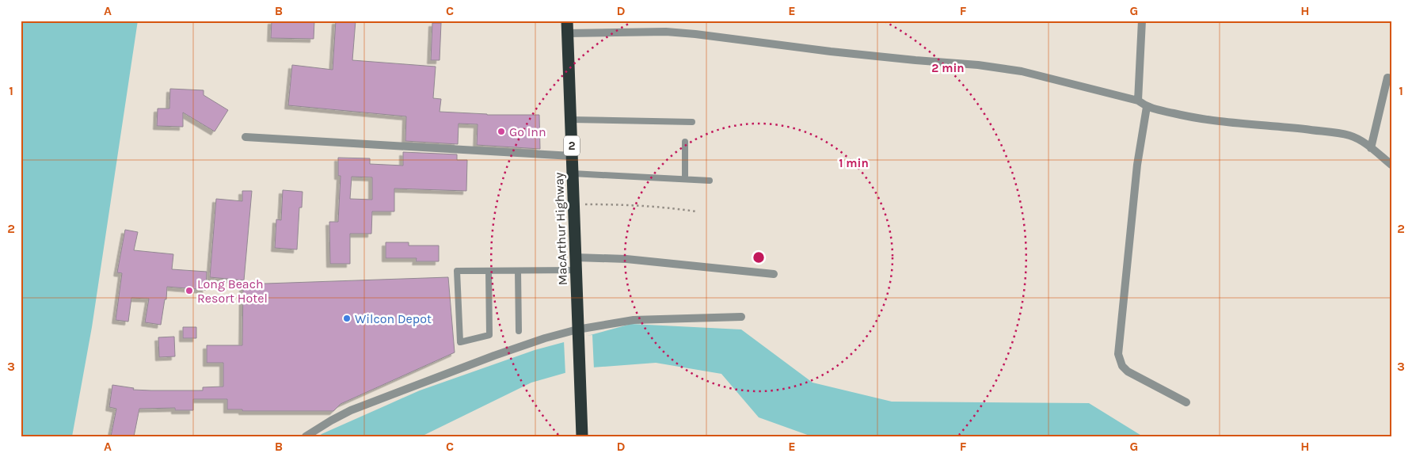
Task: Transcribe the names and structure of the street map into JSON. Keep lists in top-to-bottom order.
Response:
{
  "streets": {
    "highway": ["2", "MacArthur Highway"]
  },
  "places": ["Go Inn", "Long Beach Resort Hotel", "Wilcon Depot"],
  "grid": {
    "columns": [
      "A",
      "B",
      "C",
      "D",
      "E",
      "F",
      "G",
      "H"
    ],
    "rows": ["1", "2", "3"]
  },
  "rings": ["2 min", "1 min"]
}
